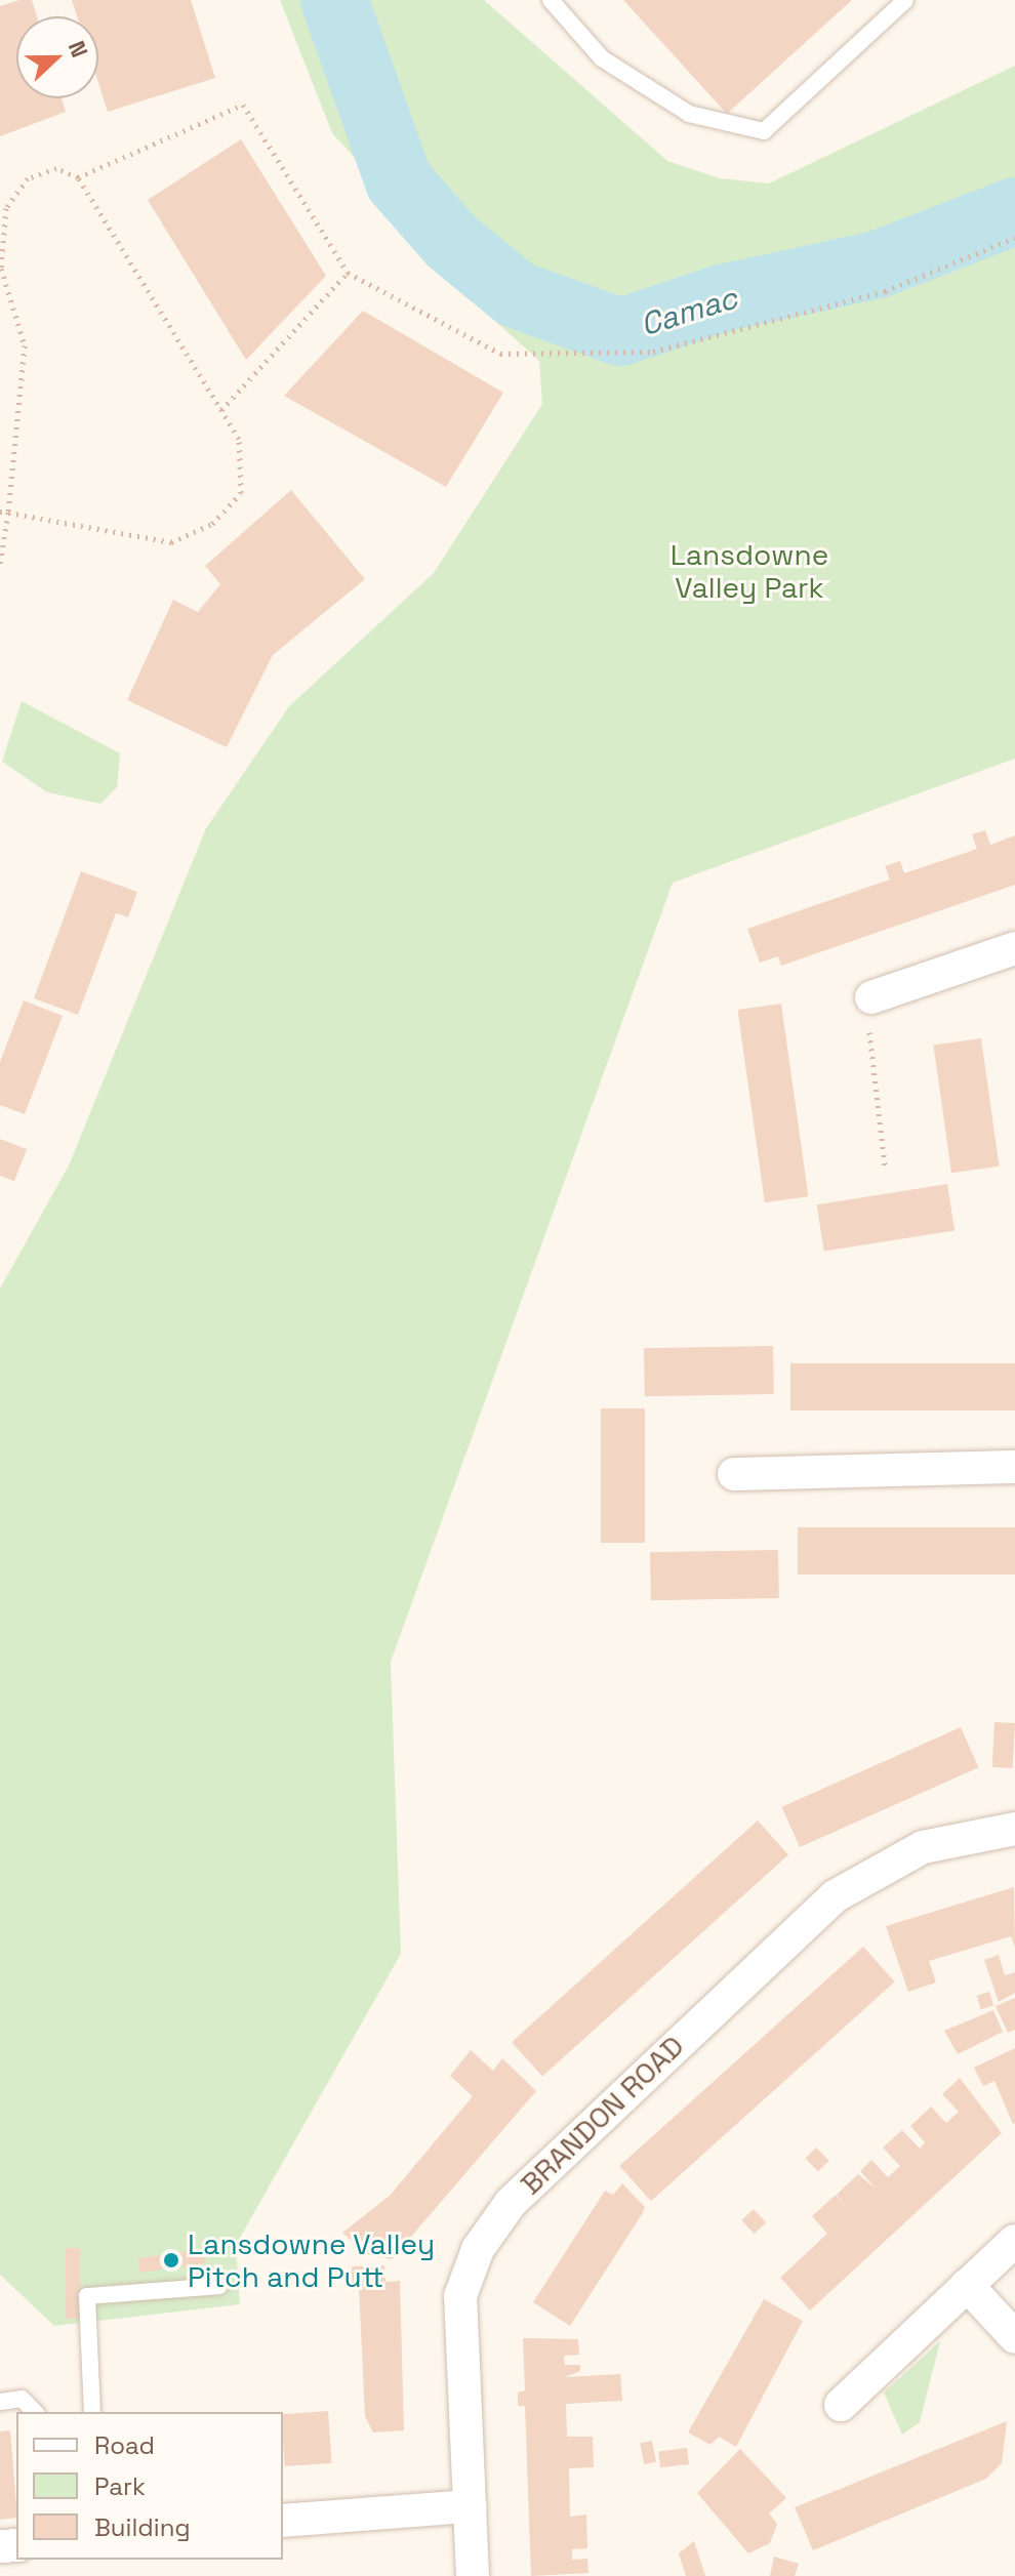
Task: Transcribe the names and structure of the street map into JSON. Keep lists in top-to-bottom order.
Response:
{
  "streets": {
    "street": ["BRANDON ROAD"]
  },
  "water": ["Camac"],
  "parks": ["Lansdowne Valley Park"],
  "places": ["Lansdowne Valley Pitch and Putt"],
  "legend": ["Road", "Park", "Building"],
  "north": "right"
}
